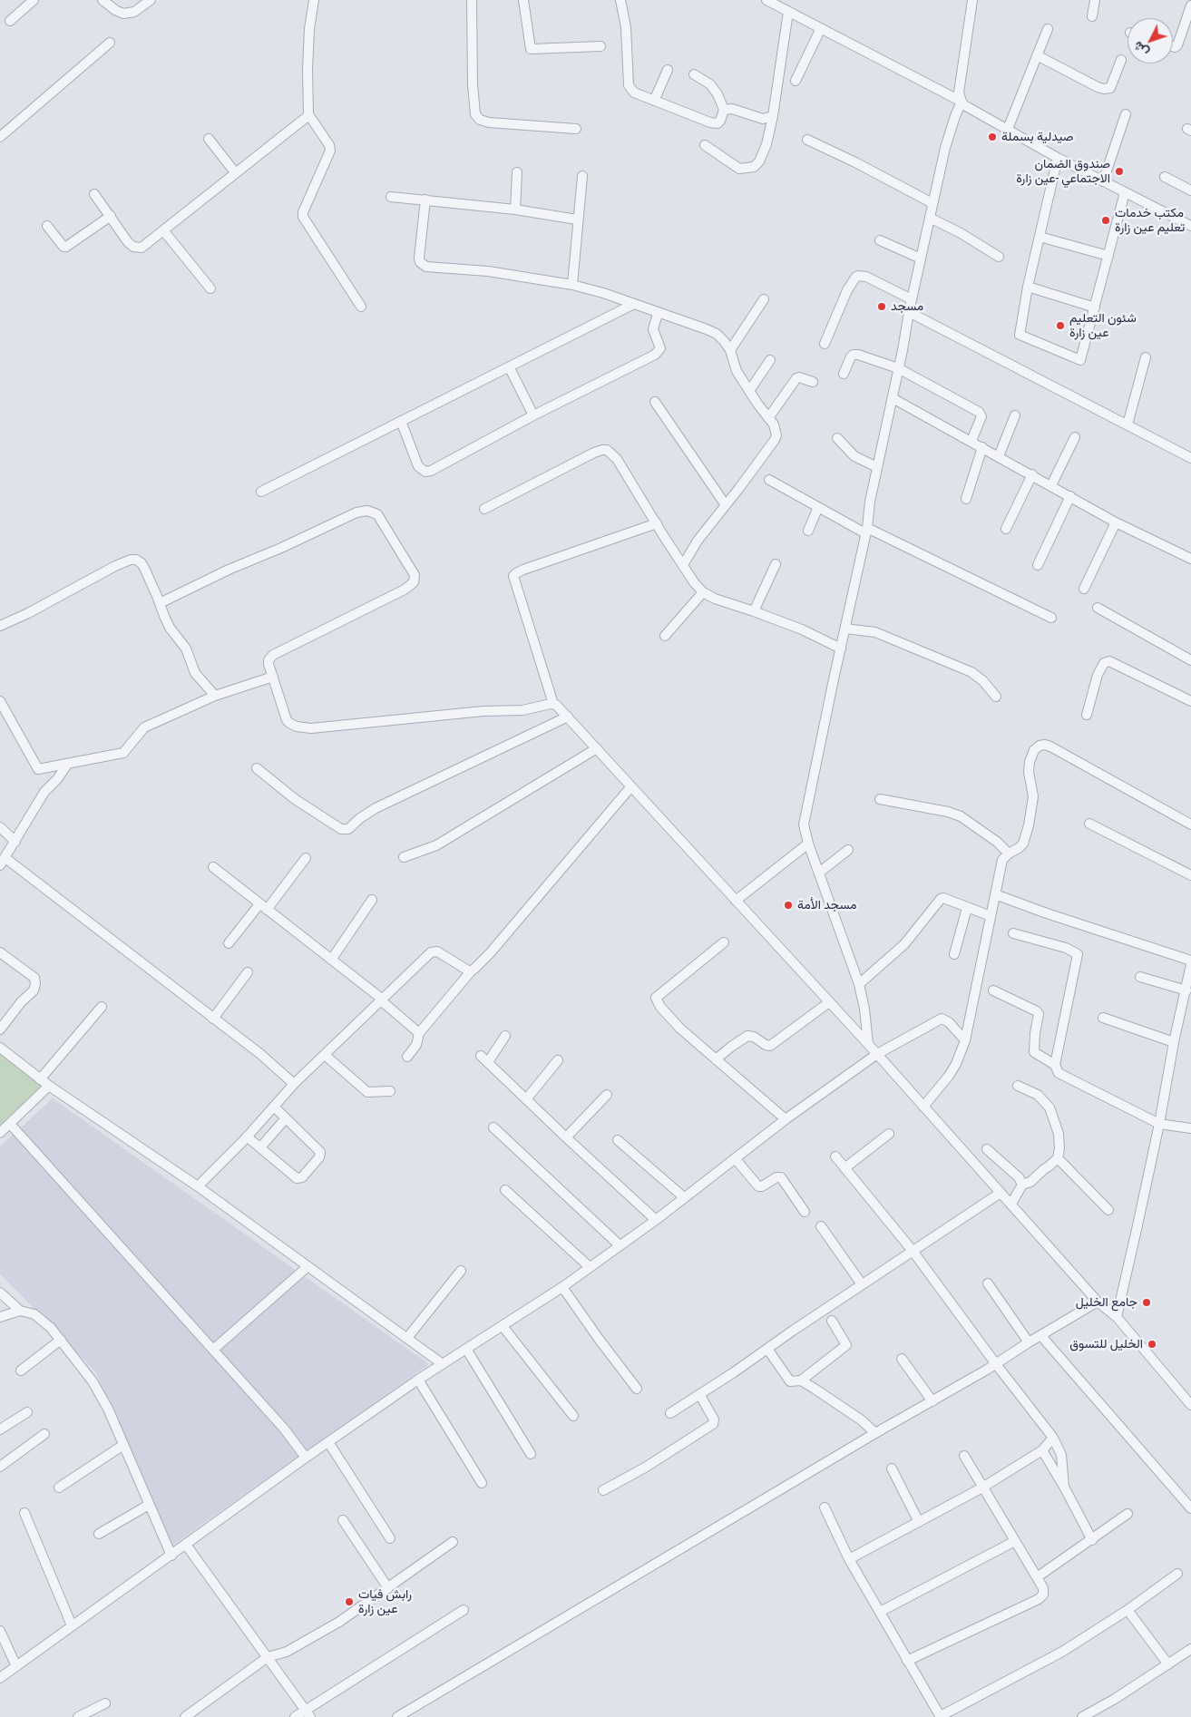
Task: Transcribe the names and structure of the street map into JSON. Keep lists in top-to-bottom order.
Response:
{
  "places": [
    "صيدلية بسملة",
    "صندوق الضمان الاجتماعي -عين زارة",
    "مكتب خدمات تعليم عين زارة",
    "مسجد",
    "شئون التعليم عين زارة",
    "مسجد الأمة",
    "جامع الخليل",
    "الخليل للتسوق",
    "رابش فيات عين زارة"
  ],
  "north": "bottom left"
}
